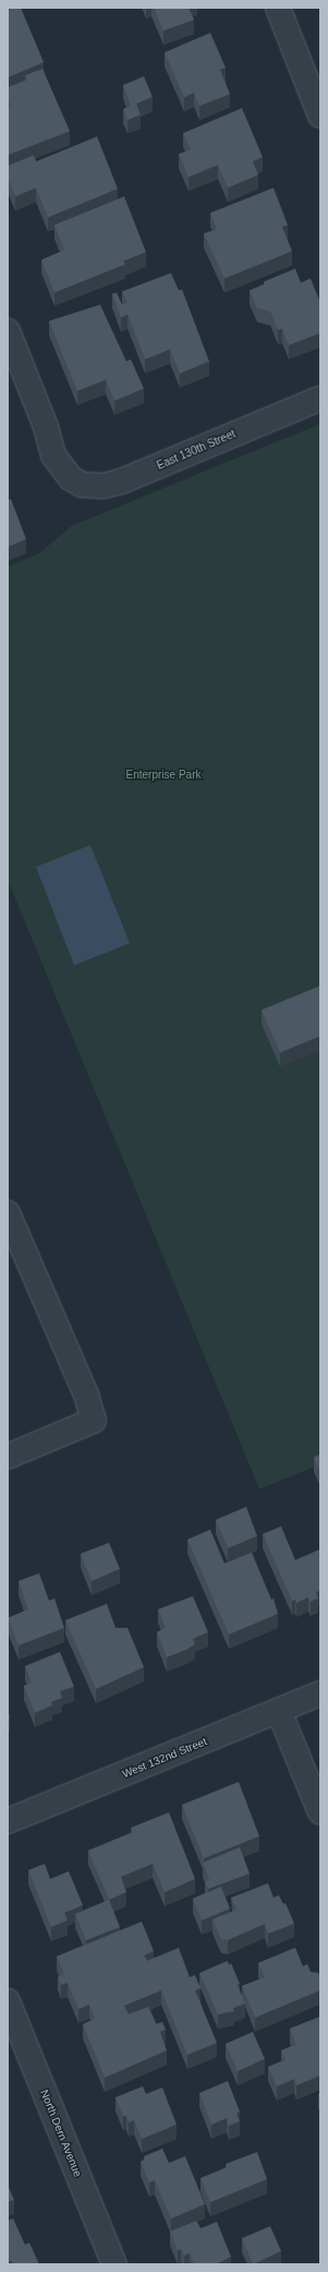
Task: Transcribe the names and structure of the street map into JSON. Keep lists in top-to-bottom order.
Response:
{
  "streets": {
    "street": ["East 130th Street", "West 132nd Street", "North Dern Avenue"]
  },
  "parks": ["Enterprise Park"]
}
